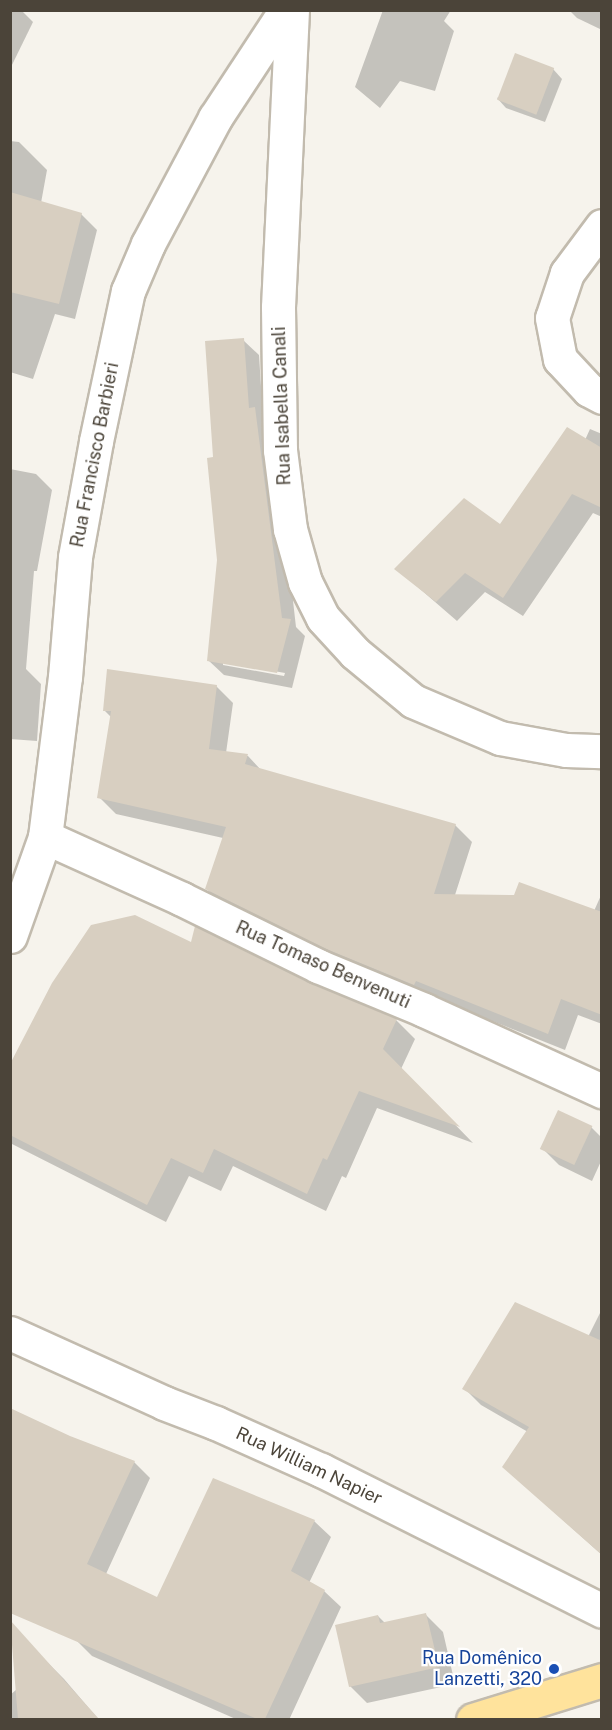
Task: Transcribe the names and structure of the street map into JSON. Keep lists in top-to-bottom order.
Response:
{
  "streets": {
    "street": [
      "Rua Isabella Canali",
      "Rua Francisco Barbieri",
      "Rua Tomaso Benvenuti",
      "Rua William Napier"
    ]
  },
  "crossings": [
    ["Rua Francisco Barbieri", "Rua Tomaso Benvenuti"]
  ],
  "places": ["Rua Domênico Lanzetti, 320"]
}
